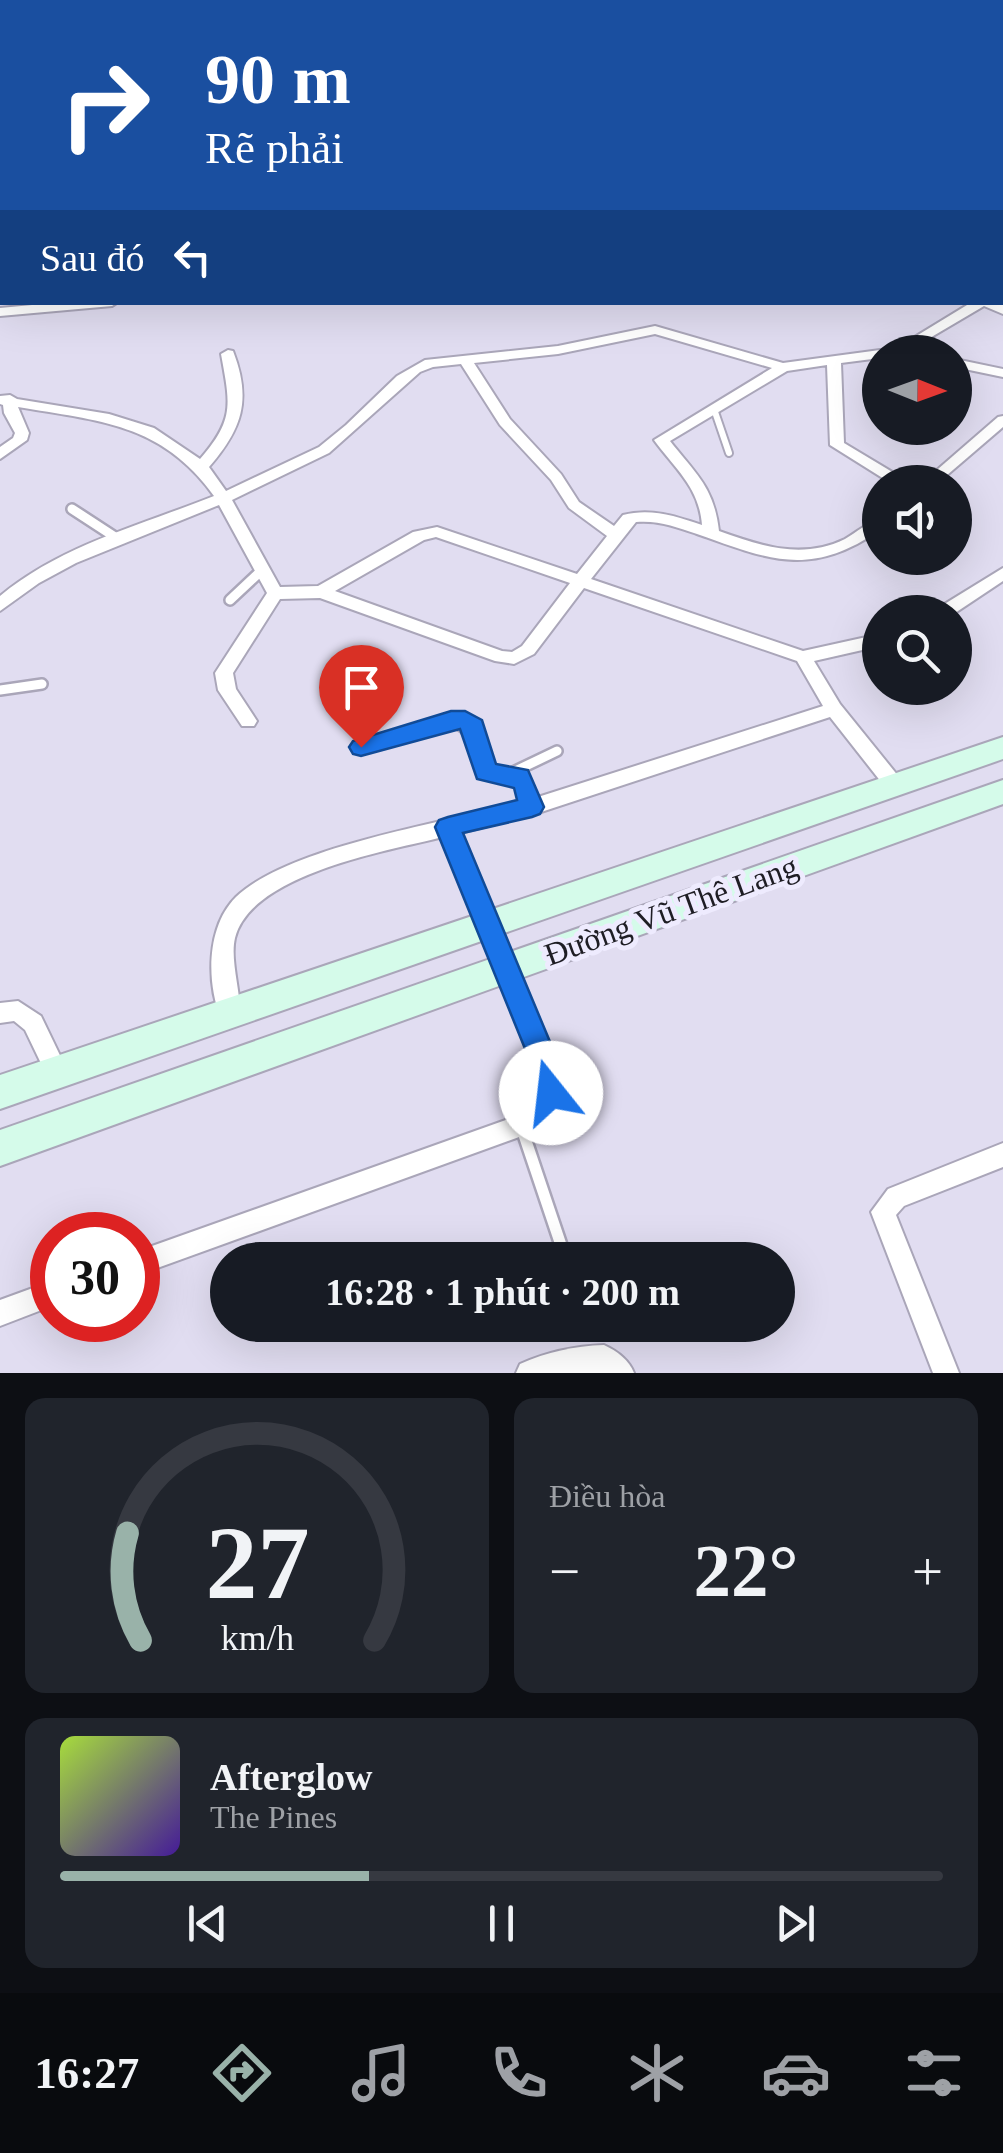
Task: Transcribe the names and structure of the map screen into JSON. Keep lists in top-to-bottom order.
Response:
{
  "streets": {
    "street": ["Đường Vũ Thê Lang"]
  },
  "north": "right",
  "page": {
    "turn": ["90 m", "Rẽ phải"],
    "then": "Sau đó",
    "limit": "30",
    "trip": "16:28 · 1 phút · 200 m",
    "tile": "Điều hòa",
    "heat": ["−", "22°", "+"],
    "song": ["Afterglow", "The Pines"],
    "tabs": "16:27",
    "gauge": ["27", "km/h"]
  }
}
